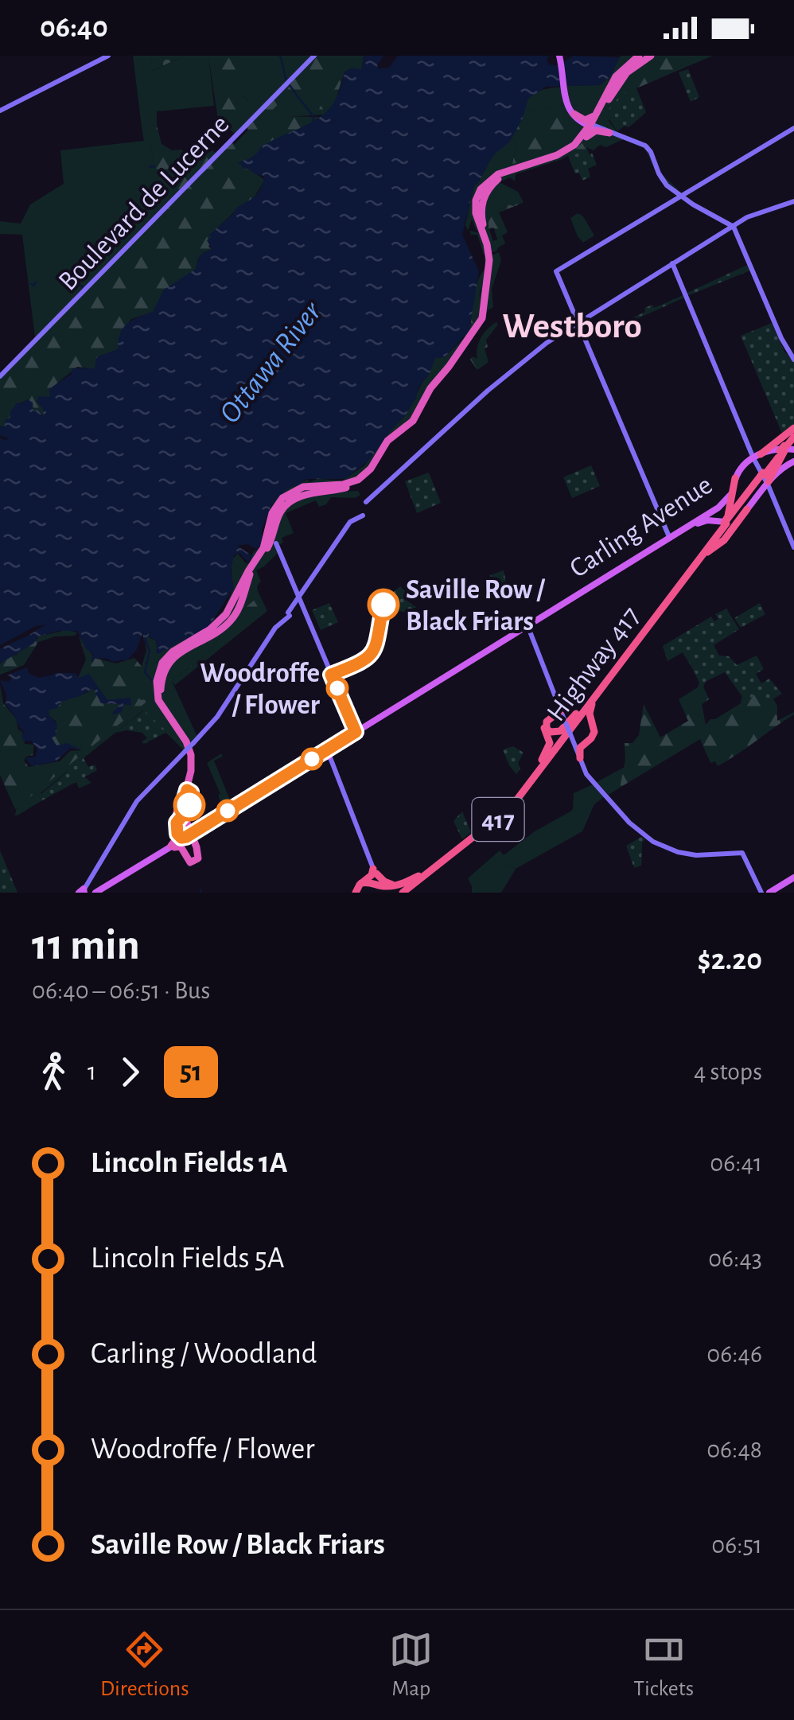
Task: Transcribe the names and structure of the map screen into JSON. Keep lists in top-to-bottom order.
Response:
{
  "streets": {
    "highway": ["Highway 417", "417"],
    "main road": ["Boulevard de Lucerne", "Carling Avenue"]
  },
  "crossings": [
    ["Carling Avenue", "Highway 417"],
    ["Highway 417", "417"]
  ],
  "districts": ["Westboro"],
  "water": ["Ottawa River"],
  "places": ["Saville Row / Black Friars", "Woodroffe / Flower"],
  "lines": ["bus line 51"],
  "page": {
    "status": "06:40",
    "heading": ["11 min", "06:40 – 06:51 · Bus", "$2.20"],
    "legs": ["1", "51", "4 stops"],
    "list": [
      {
        "name": "Lincoln Fields 1A",
        "value": "06:41"
      },
      {
        "name": "Lincoln Fields 5A",
        "value": "06:43"
      },
      {
        "name": "Carling / Woodland",
        "value": "06:46"
      },
      {
        "name": "Woodroffe / Flower",
        "value": "06:48"
      },
      {
        "name": "Saville Row / Black Friars",
        "value": "06:51"
      }
    ],
    "tabs": ["Directions", "Map", "Tickets"]
  }
}
